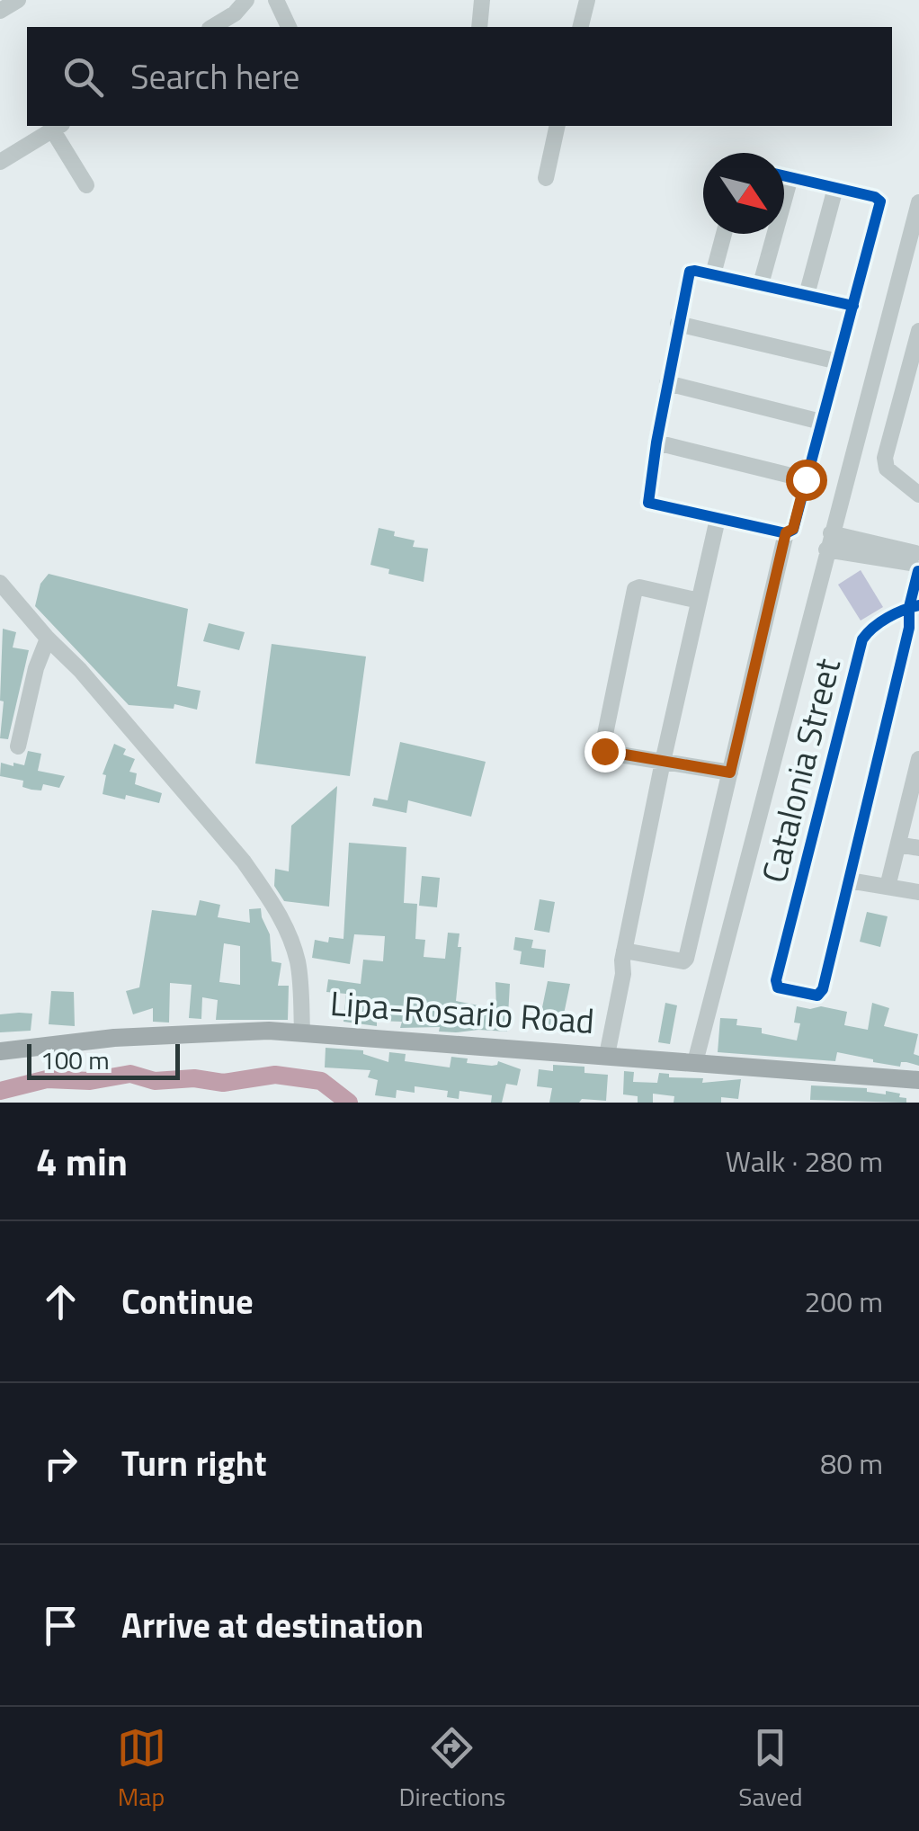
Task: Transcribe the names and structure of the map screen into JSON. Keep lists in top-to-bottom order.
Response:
{
  "streets": {
    "main road": ["Lipa-Rosario Road"],
    "street": ["Catalonia Street"]
  },
  "scale_bar": "100 m",
  "north": "bottom right",
  "page": {
    "search": "Search here",
    "scale": "100 m",
    "heading": ["4 min", "Walk · 280 m"],
    "list": [
      ["Continue", "200 m"],
      ["Turn right", "80 m"],
      "Arrive at destination"
    ],
    "nav": ["Map", "Directions", "Saved"]
  }
}
